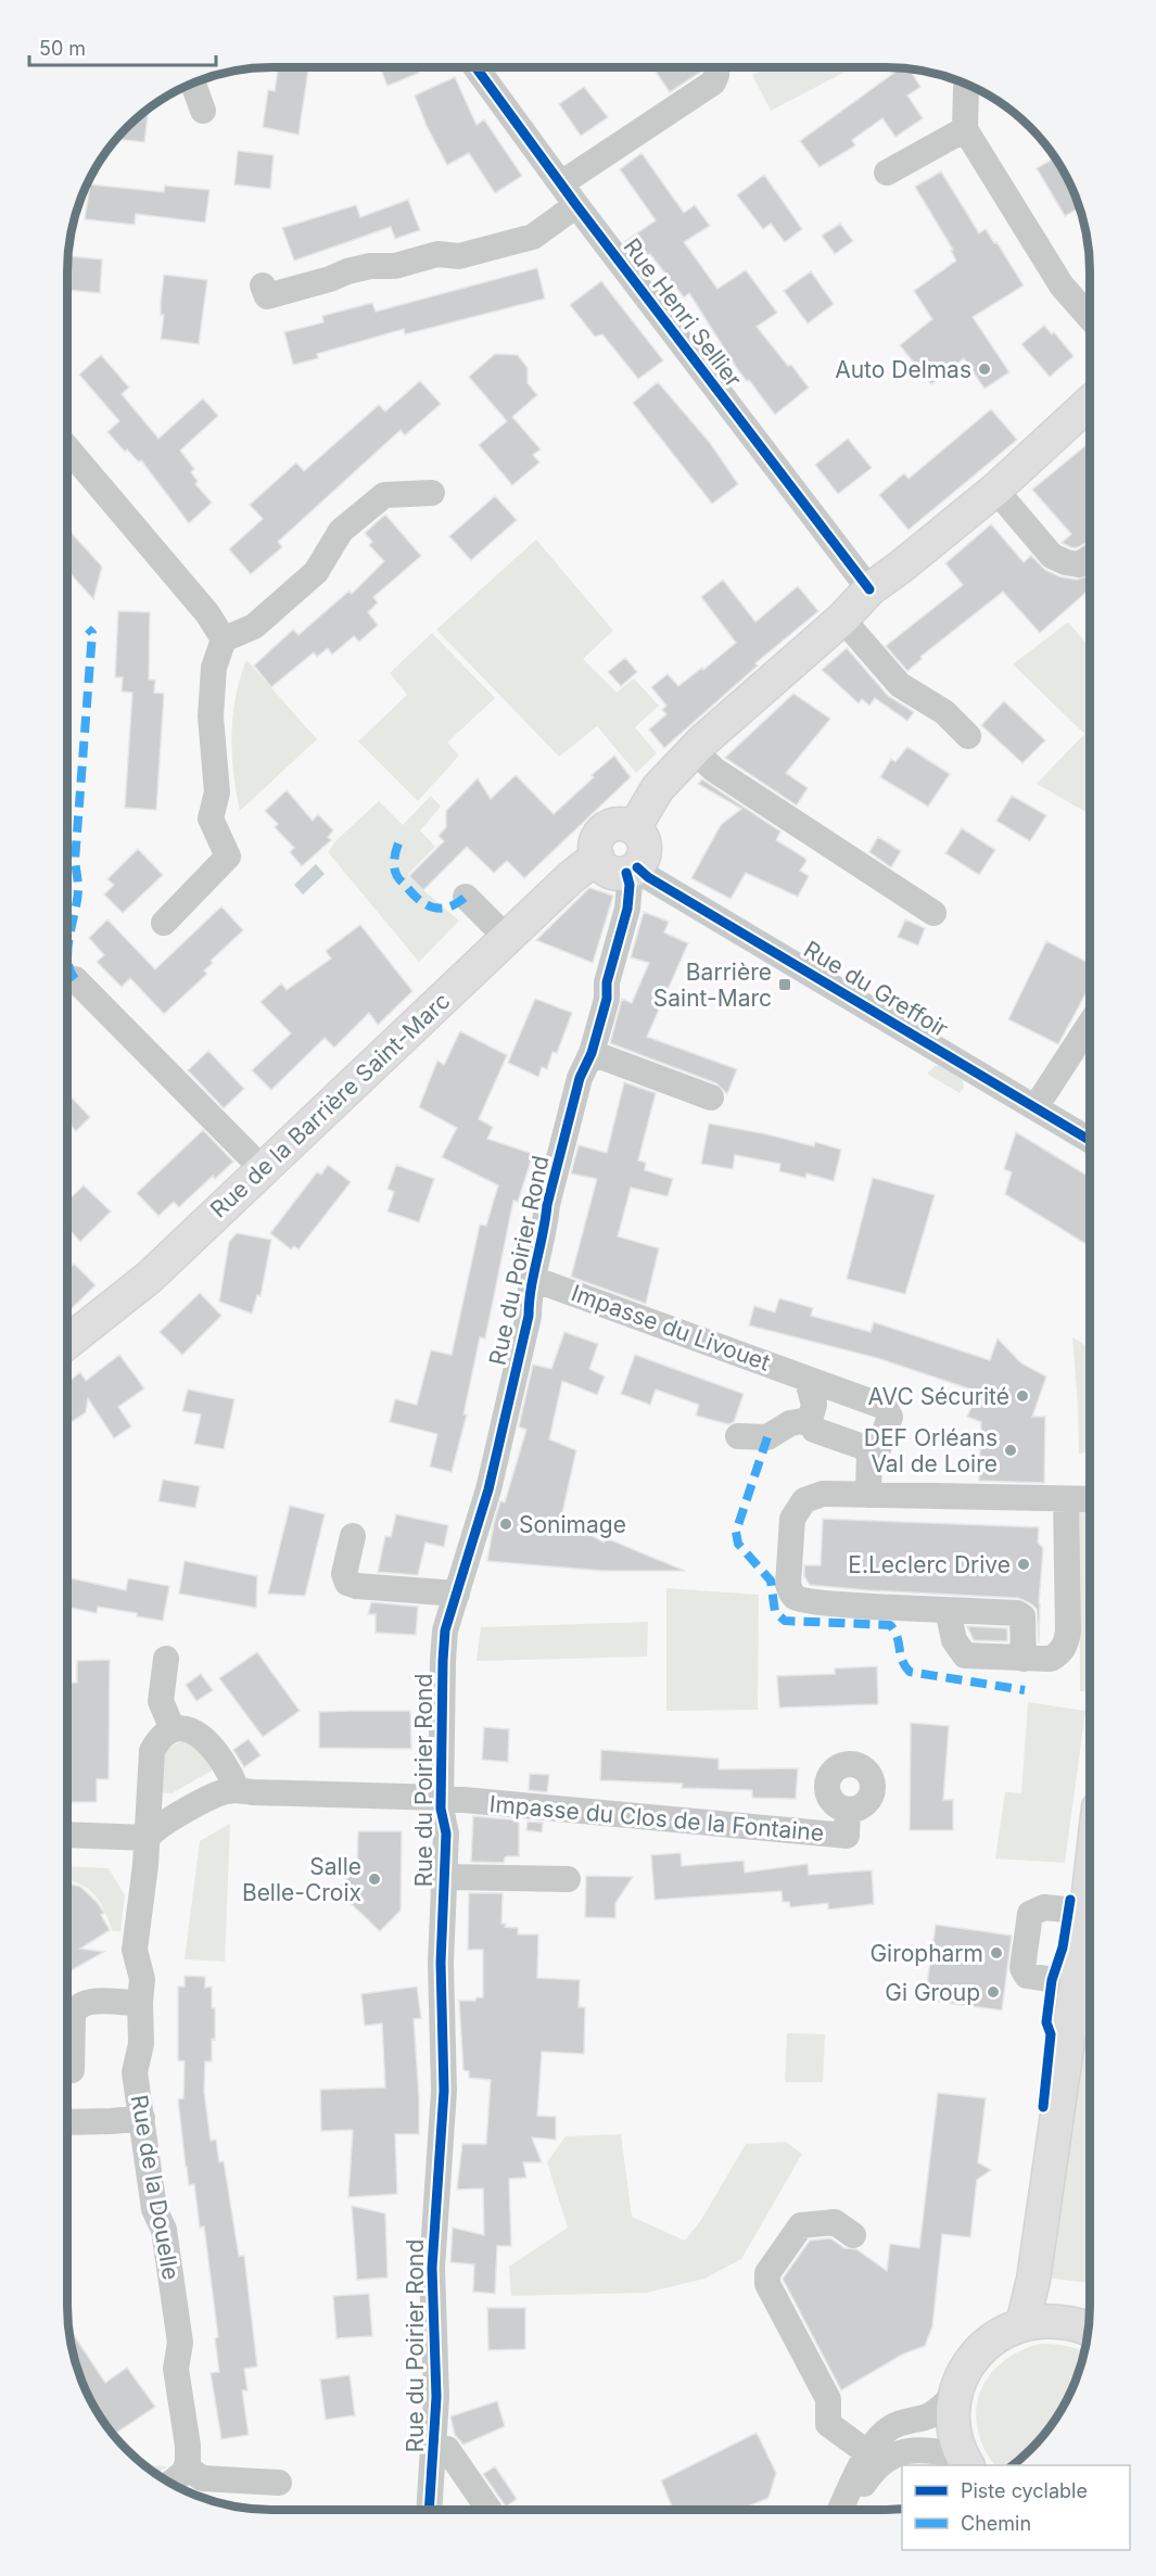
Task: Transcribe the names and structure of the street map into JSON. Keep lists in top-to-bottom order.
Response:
{
  "streets": {
    "main road": ["Rue de la Barrière Saint-Marc"],
    "street": [
      "Rue Henri Sellier",
      "Rue du Greffoir",
      "Rue du Poirier Rond",
      "Impasse du Livouet",
      "Impasse du Clos de la Fontaine",
      "Rue de la Douelle"
    ]
  },
  "crossings": [
    ["Rue du Greffoir", "Rue de la Barrière Saint-Marc"],
    ["Rue du Greffoir", "Rue du Poirier Rond"],
    ["Rue de la Barrière Saint-Marc", "Rue du Poirier Rond"],
    ["Rue du Poirier Rond", "Impasse du Livouet"],
    ["Rue du Poirier Rond", "Impasse du Clos de la Fontaine"]
  ],
  "places": {
    "other": [
      "Auto Delmas",
      "AVC Sécurité",
      "DEF Orléans Val de Loire",
      "Sonimage",
      "E.Leclerc Drive",
      "Salle Belle-Croix",
      "Giropharm",
      "Gi Group"
    ],
    "transit": ["Barrière Saint-Marc"]
  },
  "legend": ["Piste cyclable", "Chemin"],
  "scale_bar": "50 m"
}
